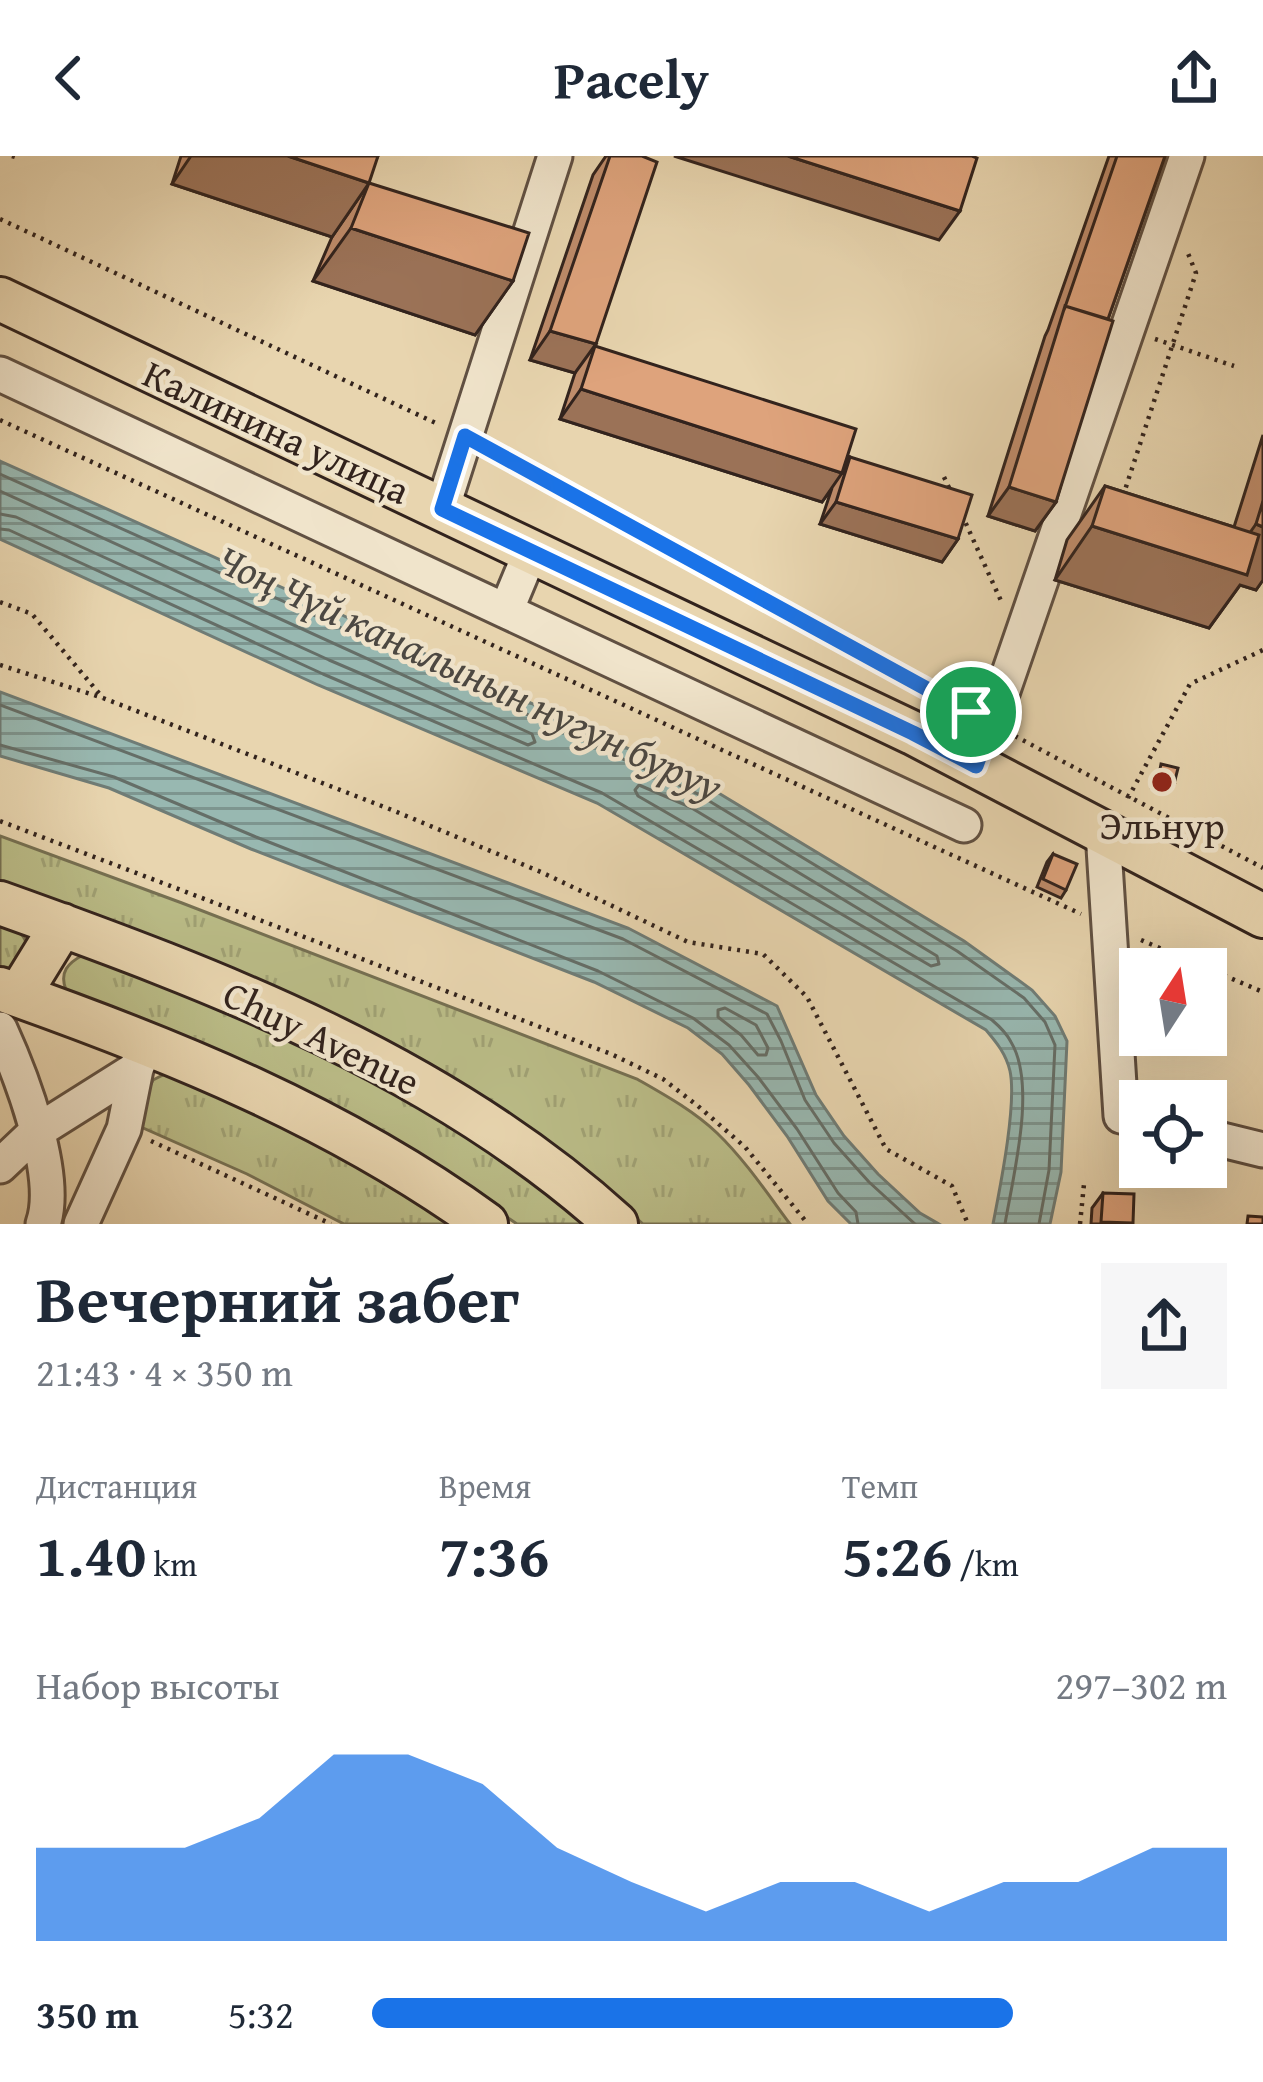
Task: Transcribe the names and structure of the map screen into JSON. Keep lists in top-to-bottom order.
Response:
{
  "streets": {
    "main road": ["Калинина улица", "Chuy Avenue"]
  },
  "water": ["Чоң Чүй каналынын нугун буруу"],
  "places": ["Эльнур"],
  "north": "top",
  "page": {
    "header": "Pacely",
    "heading": ["Вечерний забег", "21:43 · 4 × 350 m"],
    "stats": [
      ["Дистанция", "1.40 km"],
      ["Время", "7:36"],
      ["Темп", "5:26 /km"]
    ],
    "chart": ["Набор высоты", "297–302 m"],
    "list": [
      {
        "name": "350 m",
        "note": "5:32"
      }
    ]
  }
}
